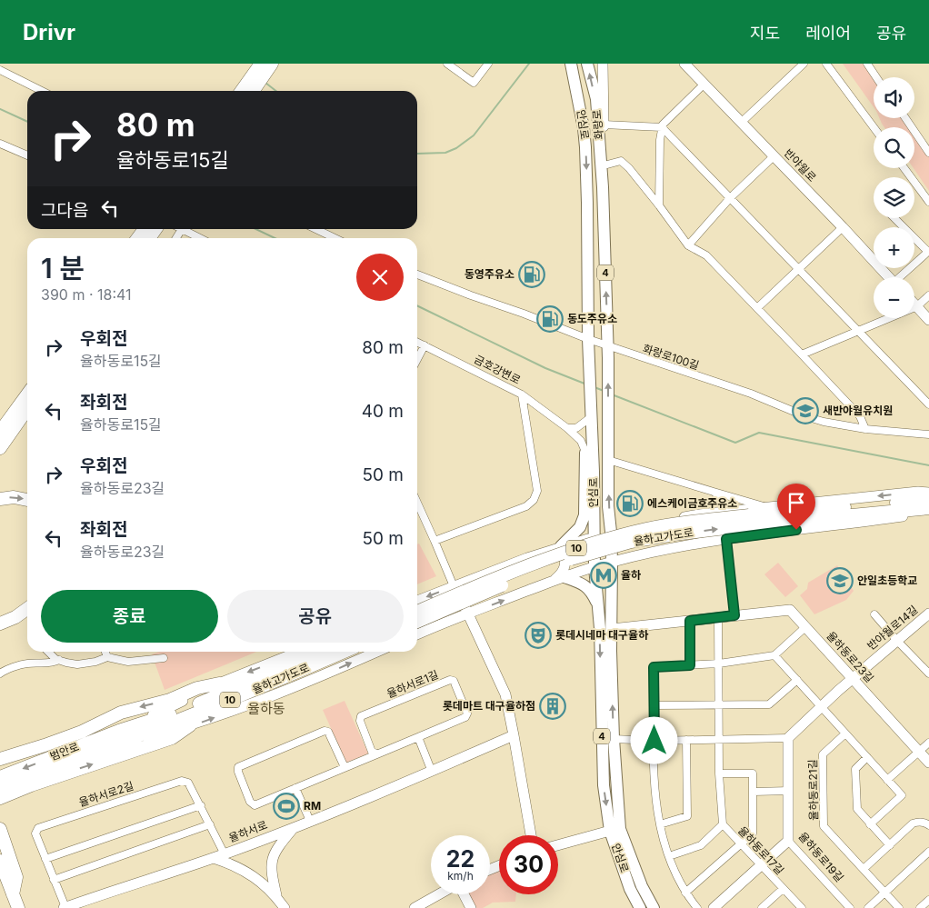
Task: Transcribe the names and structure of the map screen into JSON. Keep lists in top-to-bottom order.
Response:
{
  "streets": {
    "highway": ["율하고가도로", "10", "범안로"],
    "main road": [
      "안심로",
      "화랑로",
      "반야월로",
      "4",
      "반야월로14길",
      "율하동로23길",
      "율하서로",
      "율하동로19길"
    ],
    "street": [
      "화랑로100길",
      "금호강변로",
      "율하서로1길",
      "율하동로21길",
      "율하서로2길",
      "율하동로17길"
    ]
  },
  "crossings": [
    ["안심로", "화랑로"],
    ["안심로", "화랑로100길"],
    ["안심로", "율하동로23길"],
    ["율하고가도로", "범안로"],
    ["반야월로14길", "율하동로23길"],
    ["율하동로23길", "율하동로17길"],
    ["율하서로2길", "율하서로"]
  ],
  "districts": ["율하동"],
  "places": {
    "fuel station": ["동영주유소", "동도주유소", "에스케이금호주유소"],
    "school or university": ["새반야월유치원", "안일초등학교"],
    "metro station": ["율하"],
    "theatre": ["롯데시네마 대구율하"],
    "building": ["롯데마트 대구율하점"],
    "sports": ["RM"]
  },
  "page": {
    "header": "Drivr",
    "nav": ["지도", "레이어", "공유"],
    "map_buttons": ["+", "−"],
    "turn": ["80 m", "율하동로15길"],
    "then": "그다음",
    "heading": ["1 분", "390 m · 18:41"],
    "list": [
      {
        "name": "우회전",
        "note": "율하동로15길",
        "value": "80 m"
      },
      {
        "name": "좌회전",
        "note": "율하동로15길",
        "value": "40 m"
      },
      {
        "name": "우회전",
        "note": "율하동로23길",
        "value": "50 m"
      },
      {
        "name": "좌회전",
        "note": "율하동로23길",
        "value": "50 m"
      }
    ],
    "buttons": ["종료", "공유"],
    "speed": "22 km/h",
    "limit": "30"
  }
}
